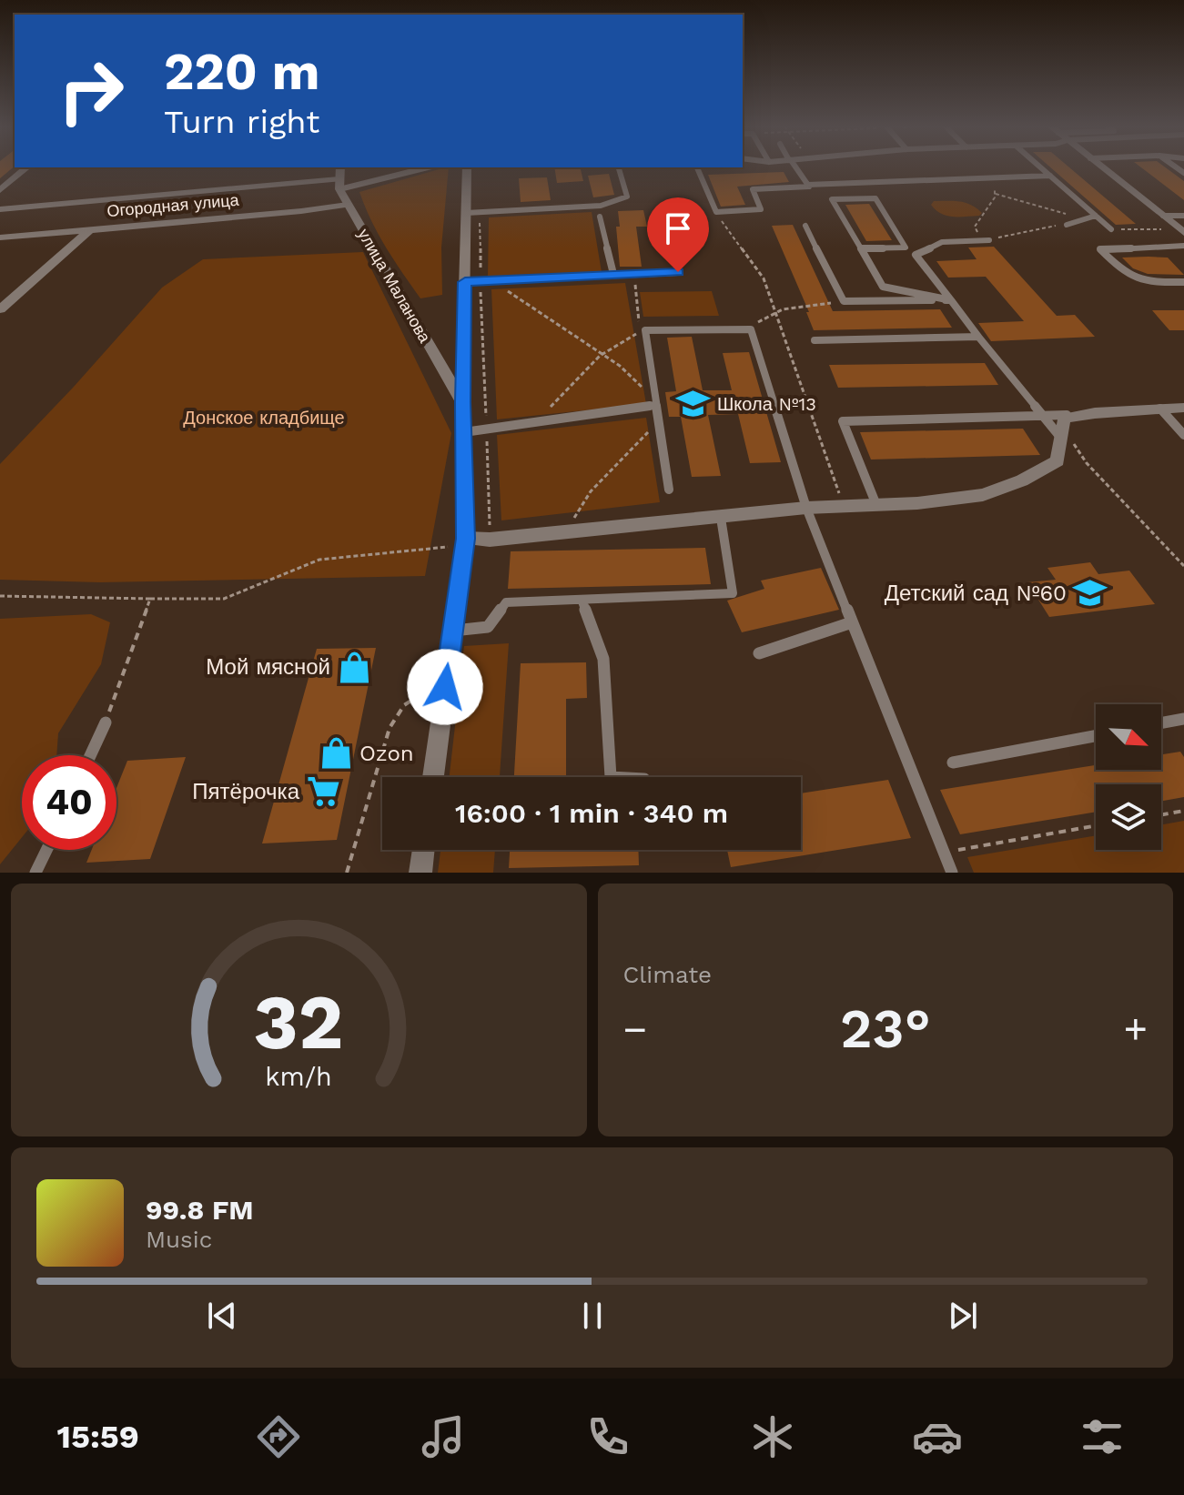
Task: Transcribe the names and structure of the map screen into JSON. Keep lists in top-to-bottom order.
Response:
{
  "streets": {
    "street": ["Огородная улица", "улица Маланова"]
  },
  "crossings": [
    ["Огородная улица", "улица Маланова"]
  ],
  "parks": ["Донское кладбище"],
  "places": {
    "school or university": ["Школа №13", "Детский сад №60"],
    "shop": ["Мой мясной", "Ozon"],
    "supermarket": ["Пятёрочка"]
  },
  "north": "bottom right",
  "page": {
    "turn": ["220 m", "Turn right"],
    "limit": "40",
    "trip": "16:00 · 1 min · 340 m",
    "tile": "Climate",
    "heat": ["−", "23°", "+"],
    "song": ["99.8 FM", "Music"],
    "tabs": "15:59",
    "gauge": ["32", "km/h"]
  }
}
